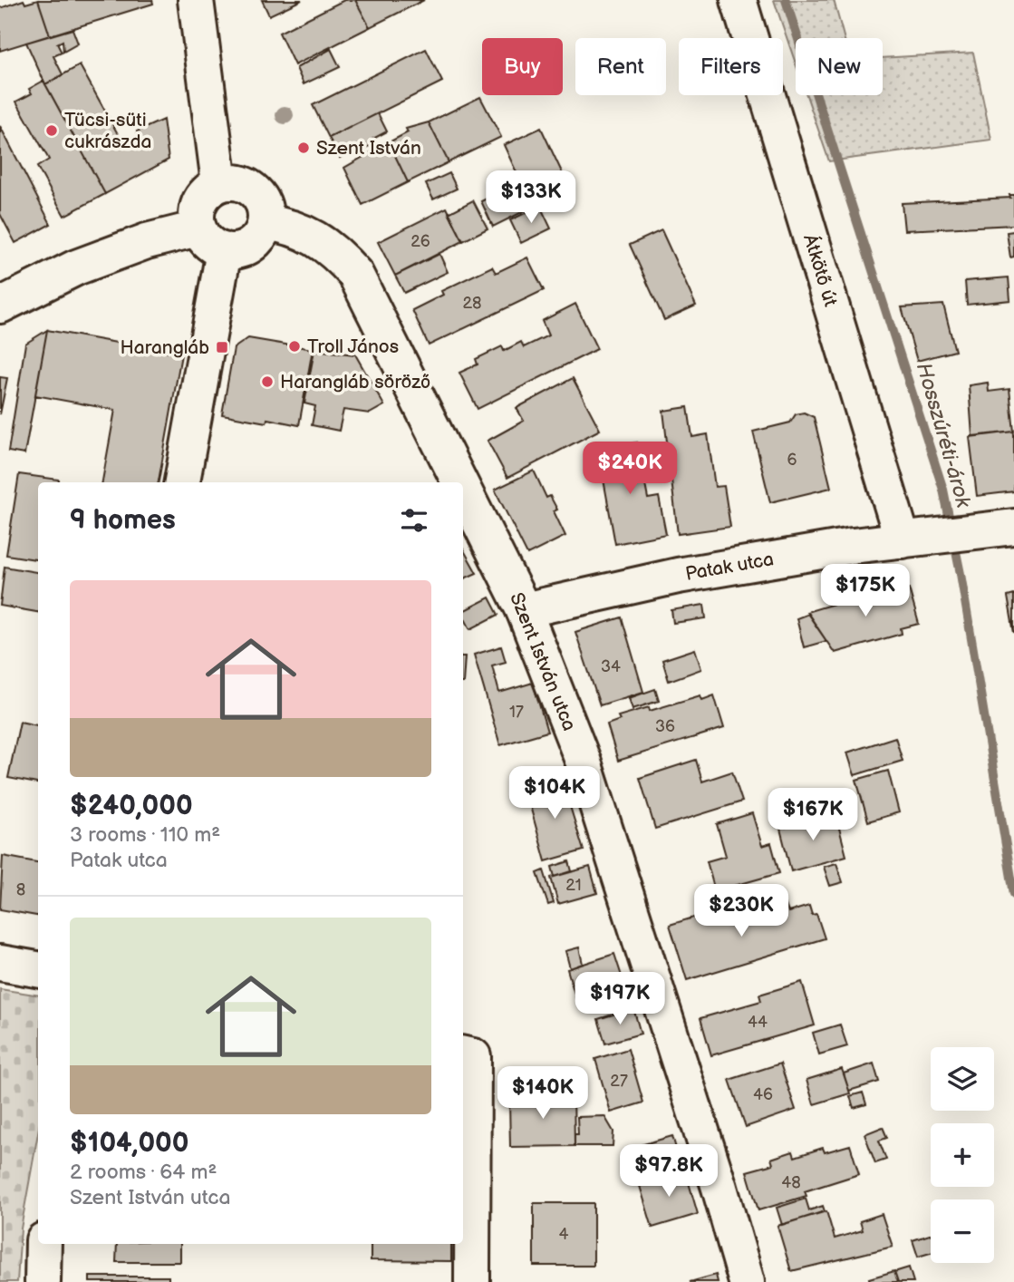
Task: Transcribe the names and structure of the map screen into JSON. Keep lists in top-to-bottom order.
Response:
{
  "streets": {
    "street": ["Átkötő út", "Patak utca", "Szent István utca"]
  },
  "crossings": [
    ["Átkötő út", "Patak utca"],
    ["Patak utca", "Szent István utca"]
  ],
  "water": ["Hosszúréti-árok"],
  "places": {
    "other": [
      "Tücsi-süti cukrászda",
      "Szent István",
      "Troll János",
      "Harangláb söröző"
    ],
    "transit": ["Harangláb"]
  },
  "house_numbers": [
    "26",
    "28",
    "6",
    "34",
    "17",
    "36",
    "21",
    "8",
    "44",
    "27",
    "46",
    "48",
    "4"
  ],
  "page": {
    "chip": [
      "Buy",
      "Rent",
      "Filters",
      "New"
    ],
    "price": [
      "$133K",
      "$240K",
      "$175K",
      "$104K",
      "$167K",
      "$230K",
      "$197K",
      "$140K",
      "$97.8K"
    ],
    "heading": "9 homes",
    "list": [
      {
        "name": "$240,000",
        "note": "3 rooms · 110 m² · Patak utca"
      },
      {
        "name": "$104,000",
        "note": "2 rooms · 64 m² · Szent István utca"
      }
    ],
    "map_buttons": ["+", "−"]
  }
}
